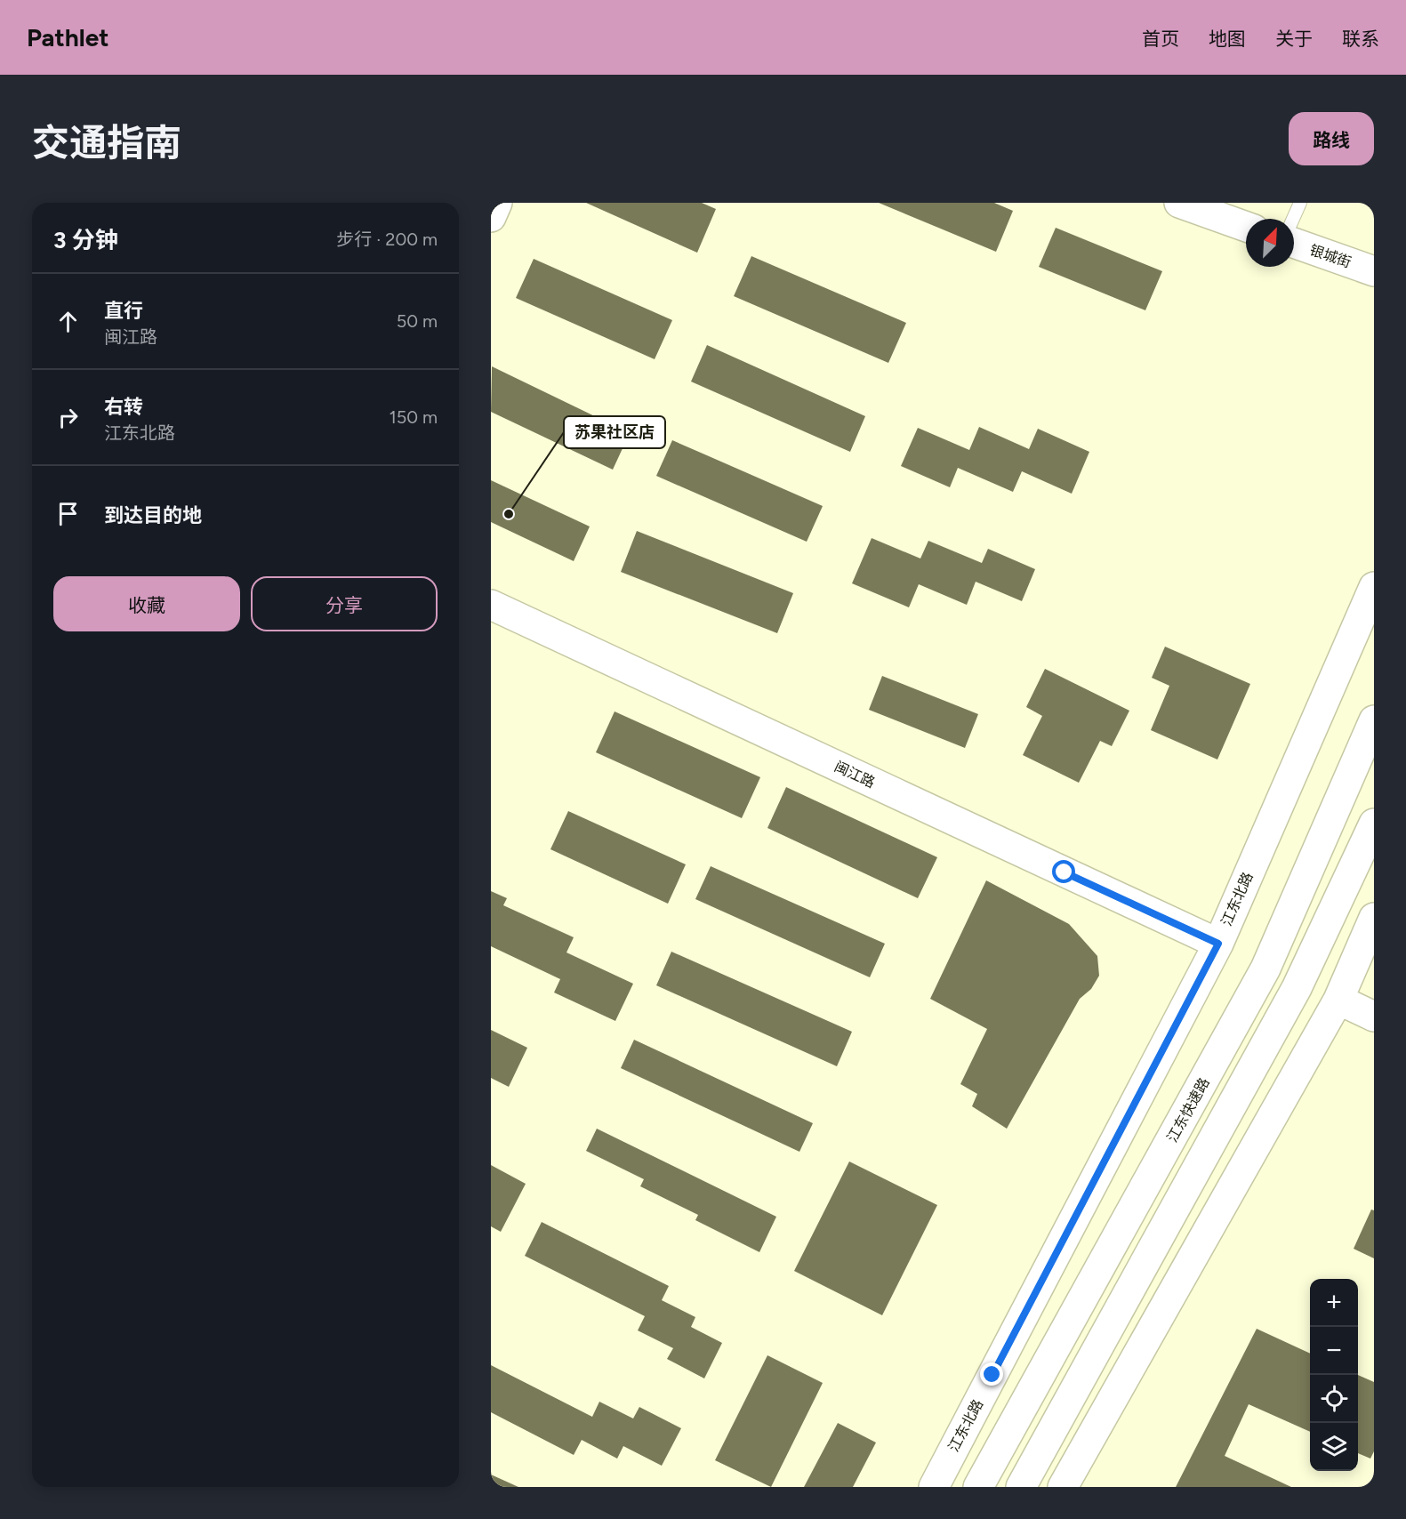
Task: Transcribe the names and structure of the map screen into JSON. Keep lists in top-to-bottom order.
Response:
{
  "streets": {
    "main road": [
      "银城街",
      "闽江路",
      "江东北路",
      "江东快速路"
    ]
  },
  "crossings": [
    ["闽江路", "江东北路"]
  ],
  "places": ["苏果社区店"],
  "north": "top right",
  "page": {
    "header": "Pathlet",
    "nav": [
      "首页",
      "地图",
      "关于",
      "联系"
    ],
    "title": "交通指南",
    "buttons": [
      "路线",
      ["收藏", "分享"]
    ],
    "heading": ["3 分钟", "步行 · 200 m"],
    "list": [
      ["直行", "闽江路", "50 m"],
      ["右转", "江东北路", "150 m"],
      "到达目的地"
    ],
    "map_buttons": ["+", "−"]
  }
}
